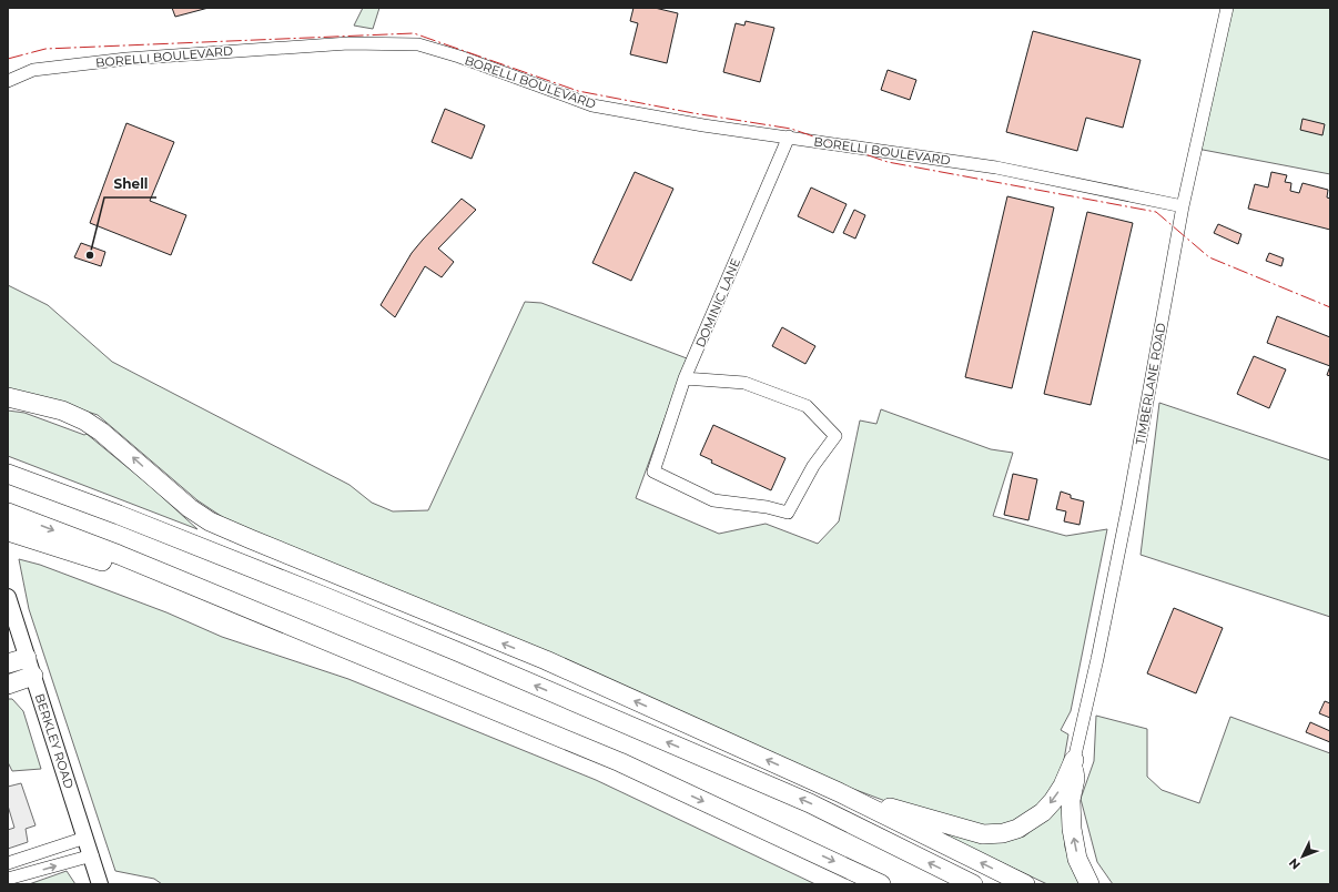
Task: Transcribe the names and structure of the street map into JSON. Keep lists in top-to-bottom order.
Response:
{
  "streets": {
    "main road": ["BERKLEY ROAD"],
    "street": ["BORELLI BOULEVARD", "DOMINIC LANE", "TIMBERLANE ROAD"]
  },
  "crossings": [
    ["BORELLI BOULEVARD", "DOMINIC LANE"],
    ["BORELLI BOULEVARD", "TIMBERLANE ROAD"]
  ],
  "places": ["Shell"],
  "north": "bottom left"
}
